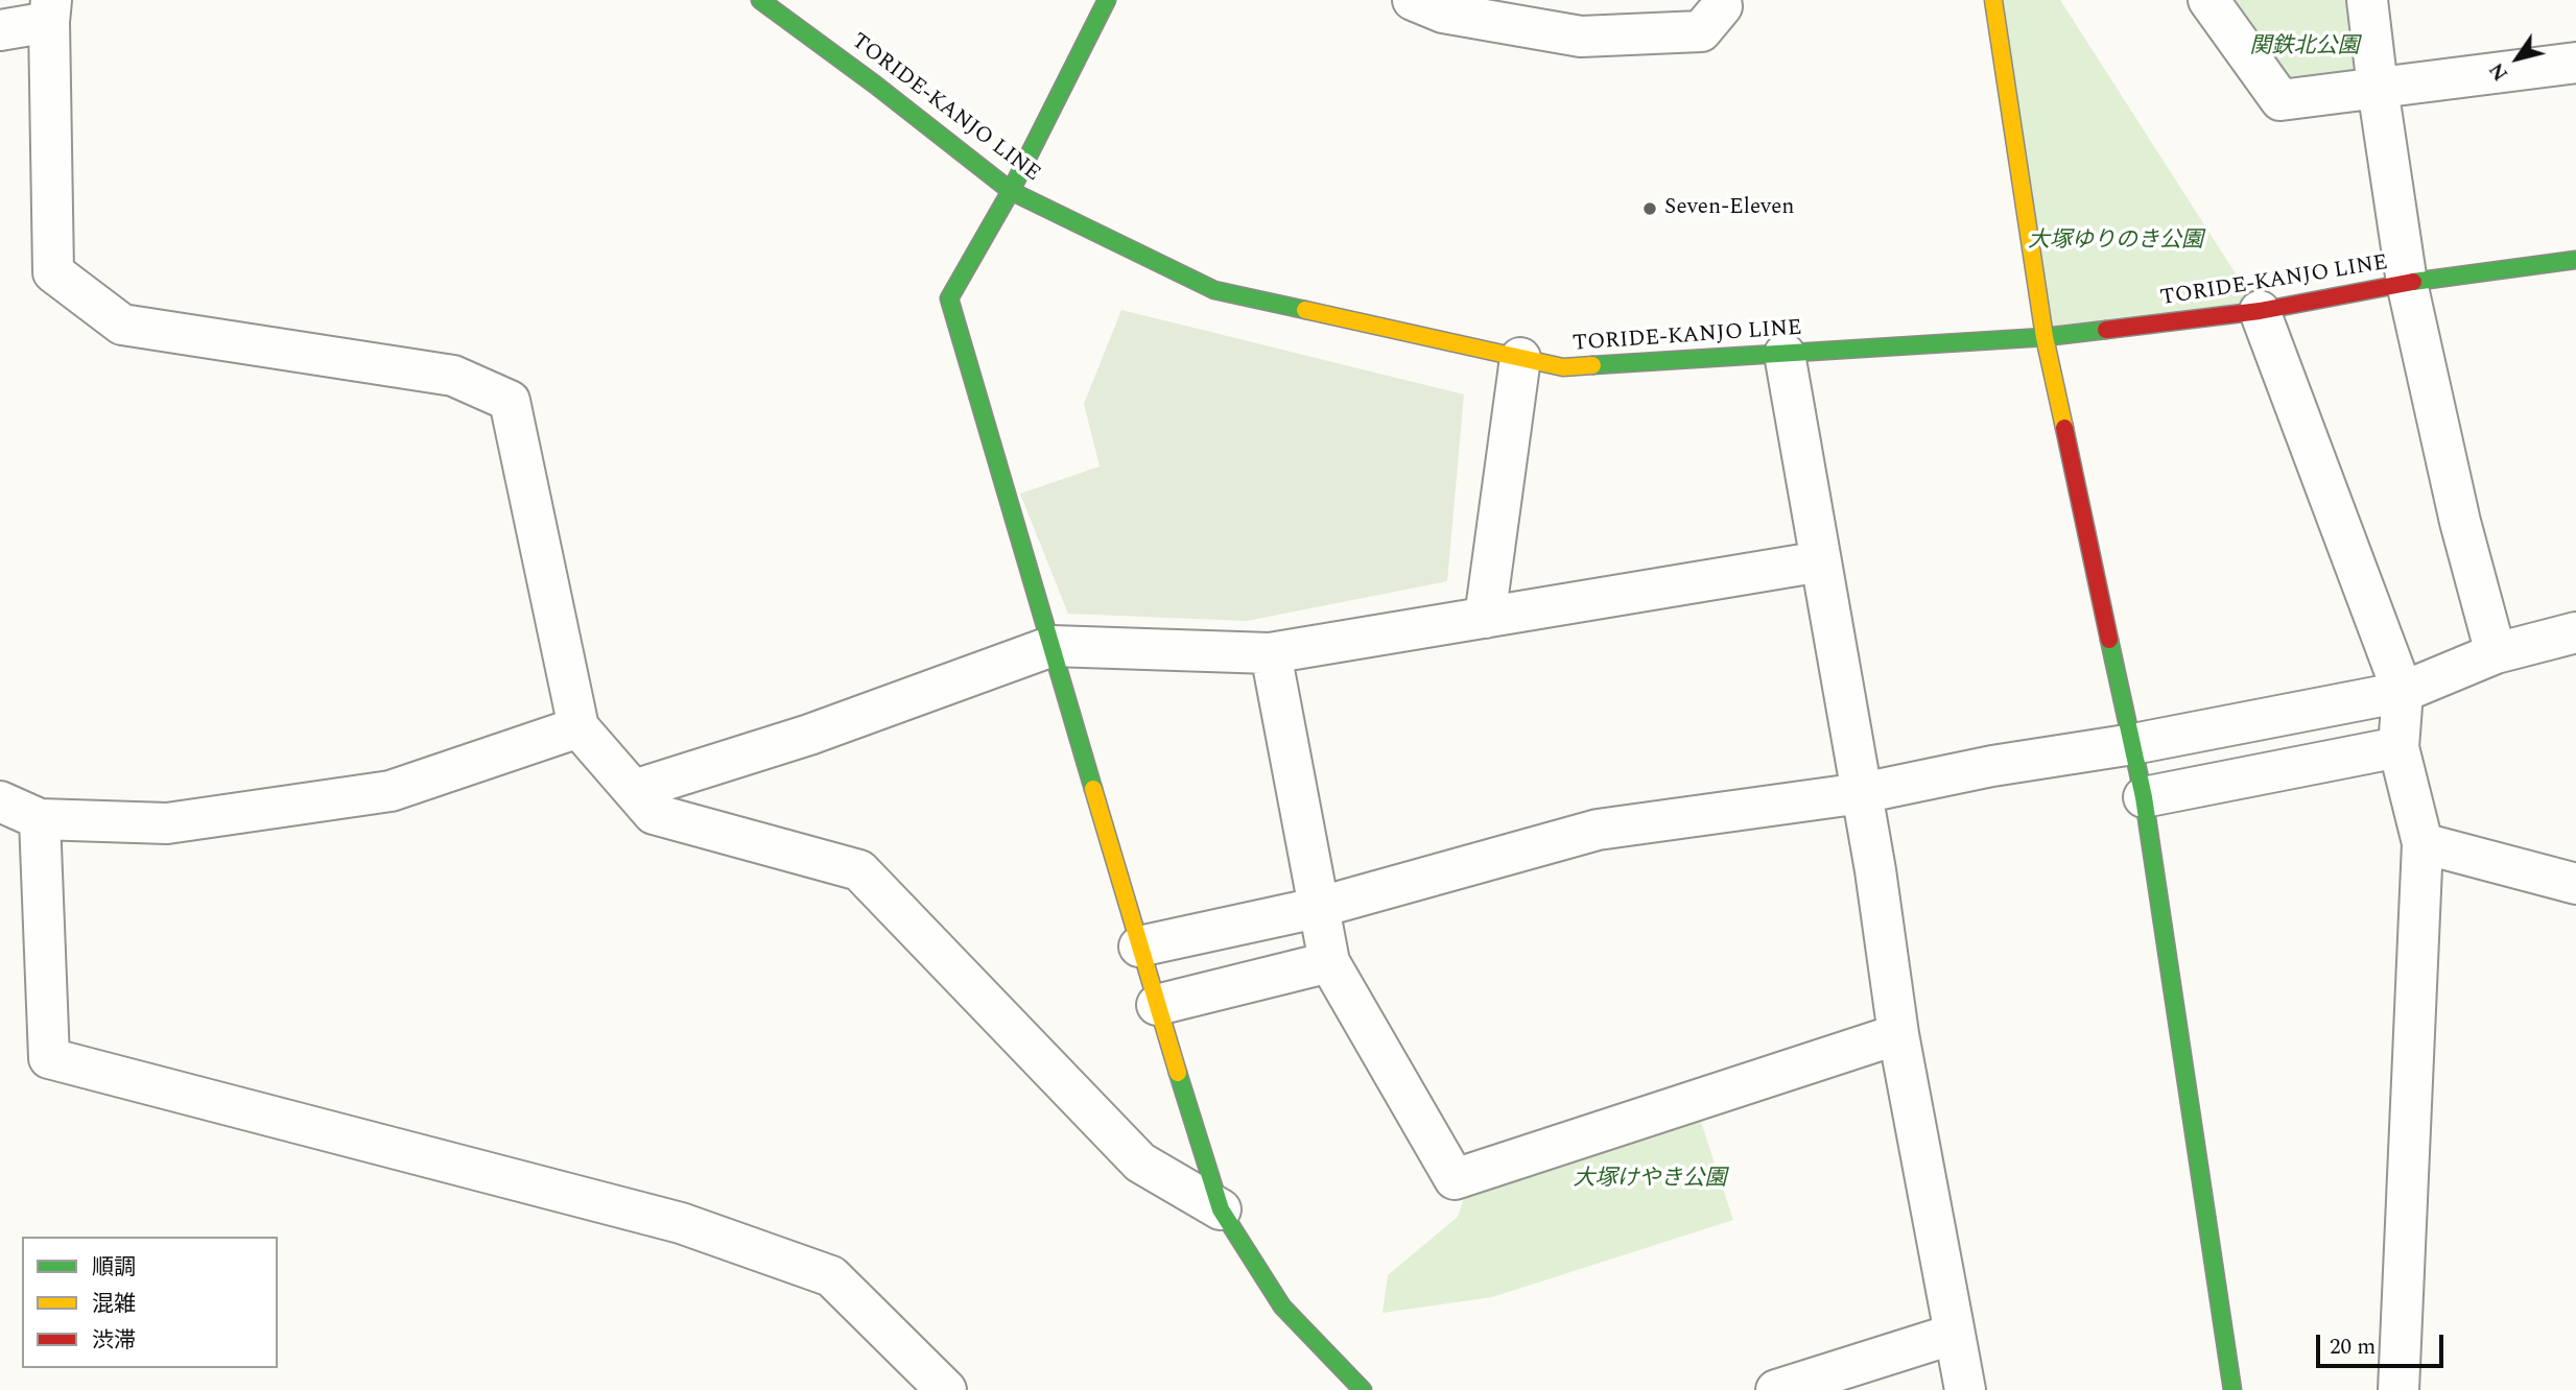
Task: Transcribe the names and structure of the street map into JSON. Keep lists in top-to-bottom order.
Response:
{
  "streets": {
    "street": ["TORIDE-KANJO LINE"]
  },
  "parks": ["関鉄北公園", "大塚ゆりのき公園", "大塚けやき公園"],
  "places": ["Seven-Eleven"],
  "legend": ["順調", "混雑", "渋滞"],
  "scale_bar": "20 m",
  "north": "bottom left"
}
